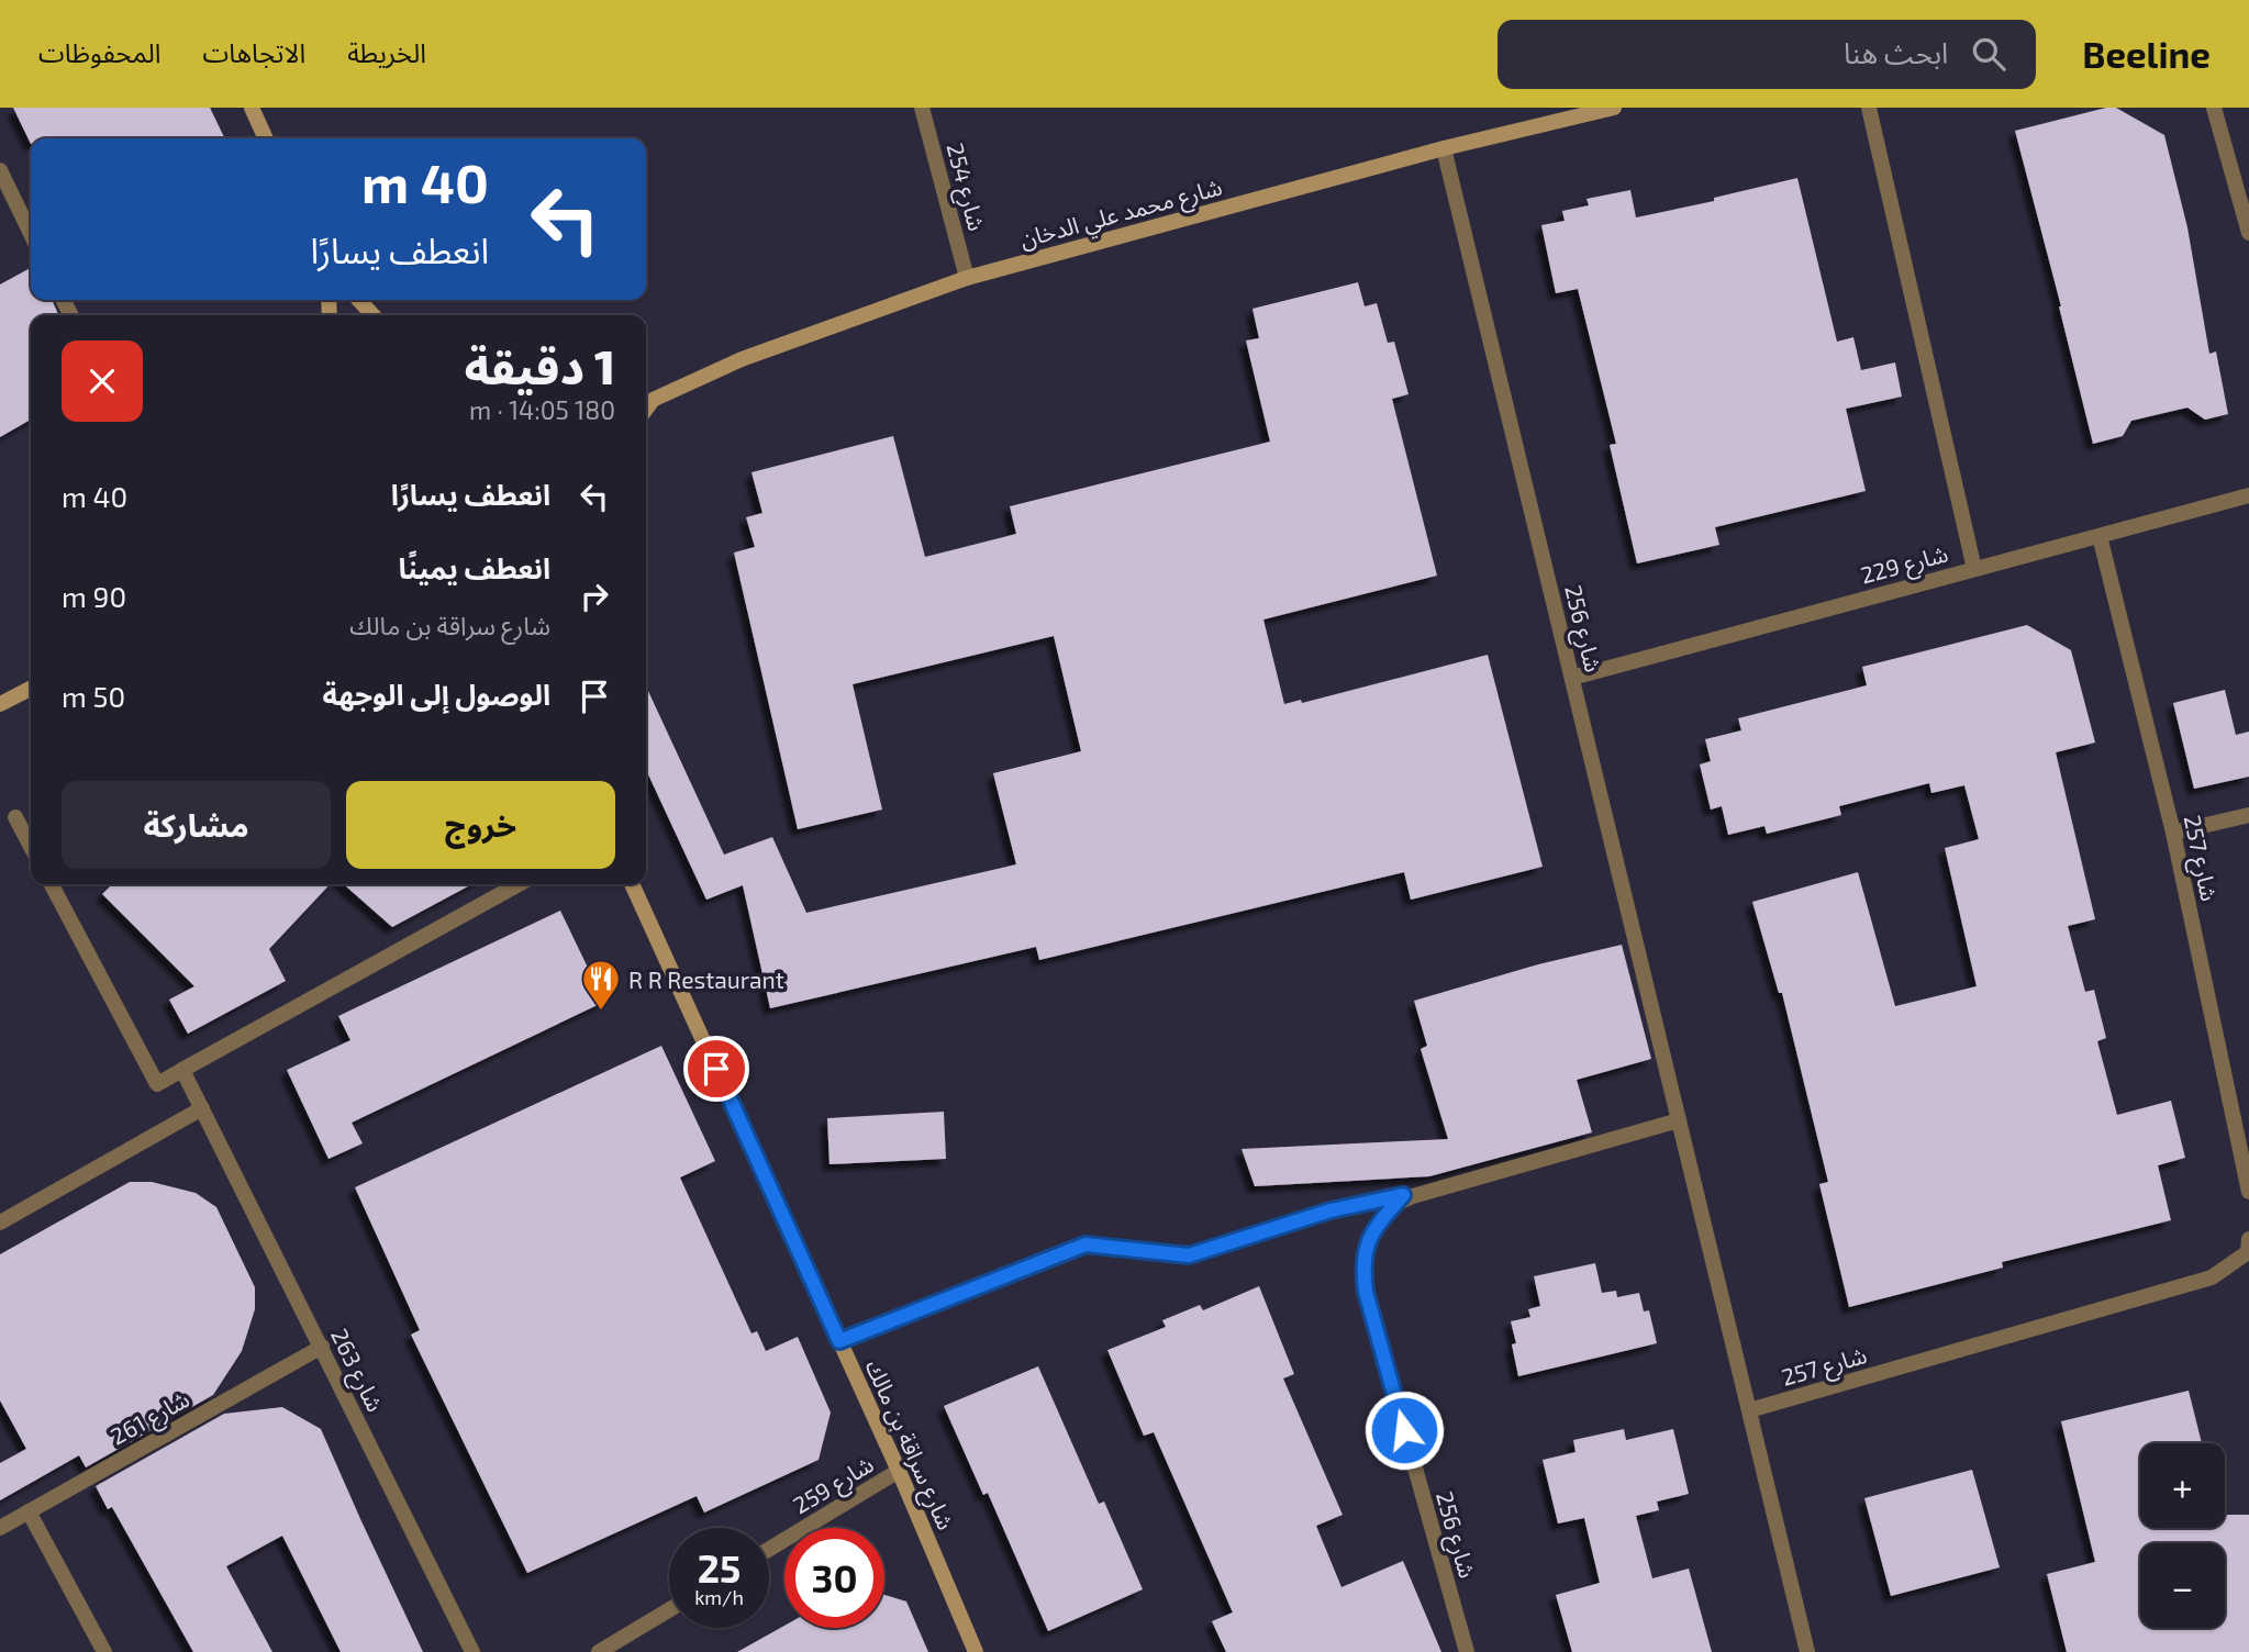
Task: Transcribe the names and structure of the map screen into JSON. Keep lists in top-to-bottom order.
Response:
{
  "streets": {
    "street": [
      "شارع 254",
      "شارع محمد علي الدخان",
      "شارع 229",
      "شارع 256",
      "شارع 257",
      "شارع 263",
      "شارع 261",
      "شارع سراقة بن مالك",
      "شارع 259"
    ]
  },
  "crossings": [
    ["شارع 254", "شارع محمد علي الدخان"],
    ["شارع محمد علي الدخان", "شارع 256"],
    ["شارع 229", "شارع 256"],
    ["شارع 229", "شارع 257"],
    ["شارع 256", "شارع 257"],
    ["شارع 263", "شارع 261"],
    ["شارع سراقة بن مالك", "شارع 259"]
  ],
  "places": {
    "restaurant": ["R R Restaurant"]
  },
  "page": {
    "header": "Beeline",
    "search": "ابحث هنا",
    "nav": ["الخريطة", "الاتجاهات", "المحفوظات"],
    "turn": ["40 m", "انعطف يسارًا"],
    "heading": ["1 دقيقة", "180 m · 14:05"],
    "list": [
      {
        "name": "انعطف يسارًا",
        "value": "40 m"
      },
      {
        "name": "انعطف يمينًا",
        "note": "شارع سراقة بن مالك",
        "value": "90 m"
      },
      {
        "name": "الوصول إلى الوجهة",
        "value": "50 m"
      }
    ],
    "buttons": ["خروج", "مشاركة"],
    "map_buttons": ["+", "−"],
    "speed": "25 km/h",
    "limit": "30"
  }
}
